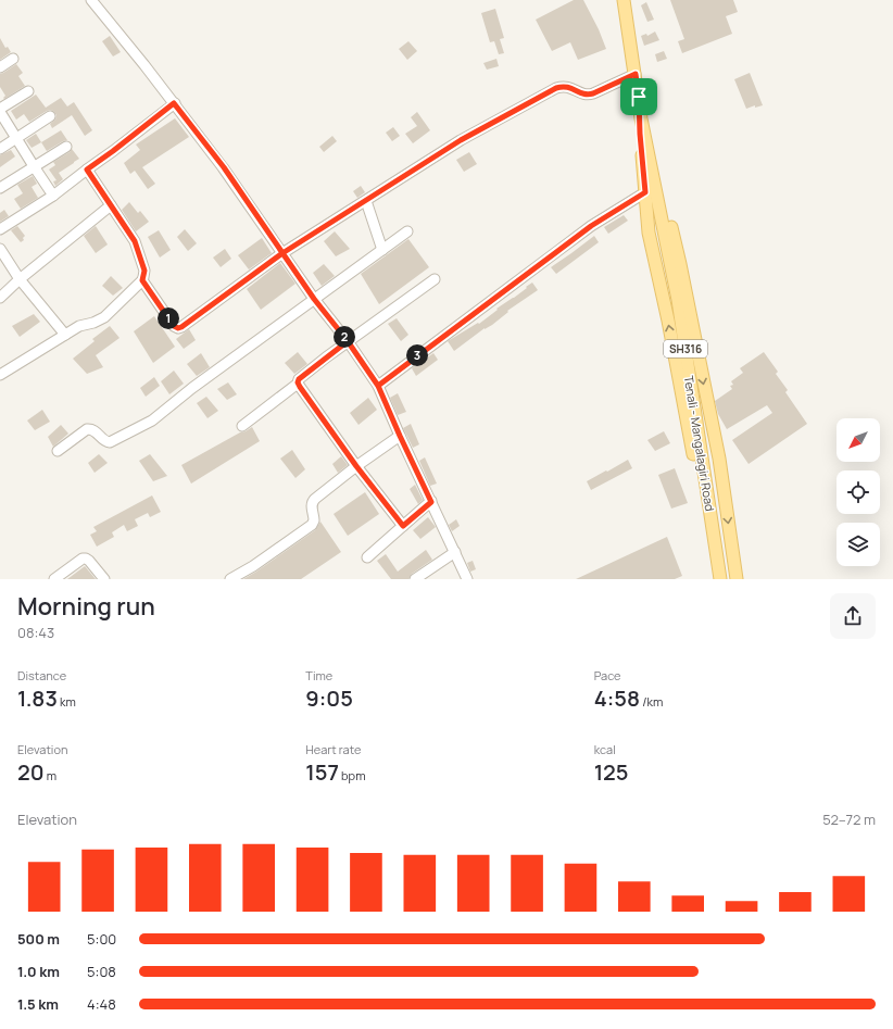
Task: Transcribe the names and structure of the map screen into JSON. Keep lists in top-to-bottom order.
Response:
{
  "streets": {
    "main road": ["SH316", "Tenali - Mangalagiri Road"]
  },
  "north": "bottom left",
  "page": {
    "pins": ["1", "2", "3"],
    "heading": ["Morning run", "08:43"],
    "stats": [
      ["Distance", "1.83 km"],
      ["Time", "9:05"],
      ["Pace", "4:58 /km"],
      ["Elevation", "20 m"],
      ["Heart rate", "157 bpm"],
      ["kcal", "125"]
    ],
    "chart": ["Elevation", "52–72 m"],
    "list": [
      {
        "name": "500 m",
        "note": "5:00"
      },
      {
        "name": "1.0 km",
        "note": "5:08"
      },
      {
        "name": "1.5 km",
        "note": "4:48"
      }
    ]
  }
}
